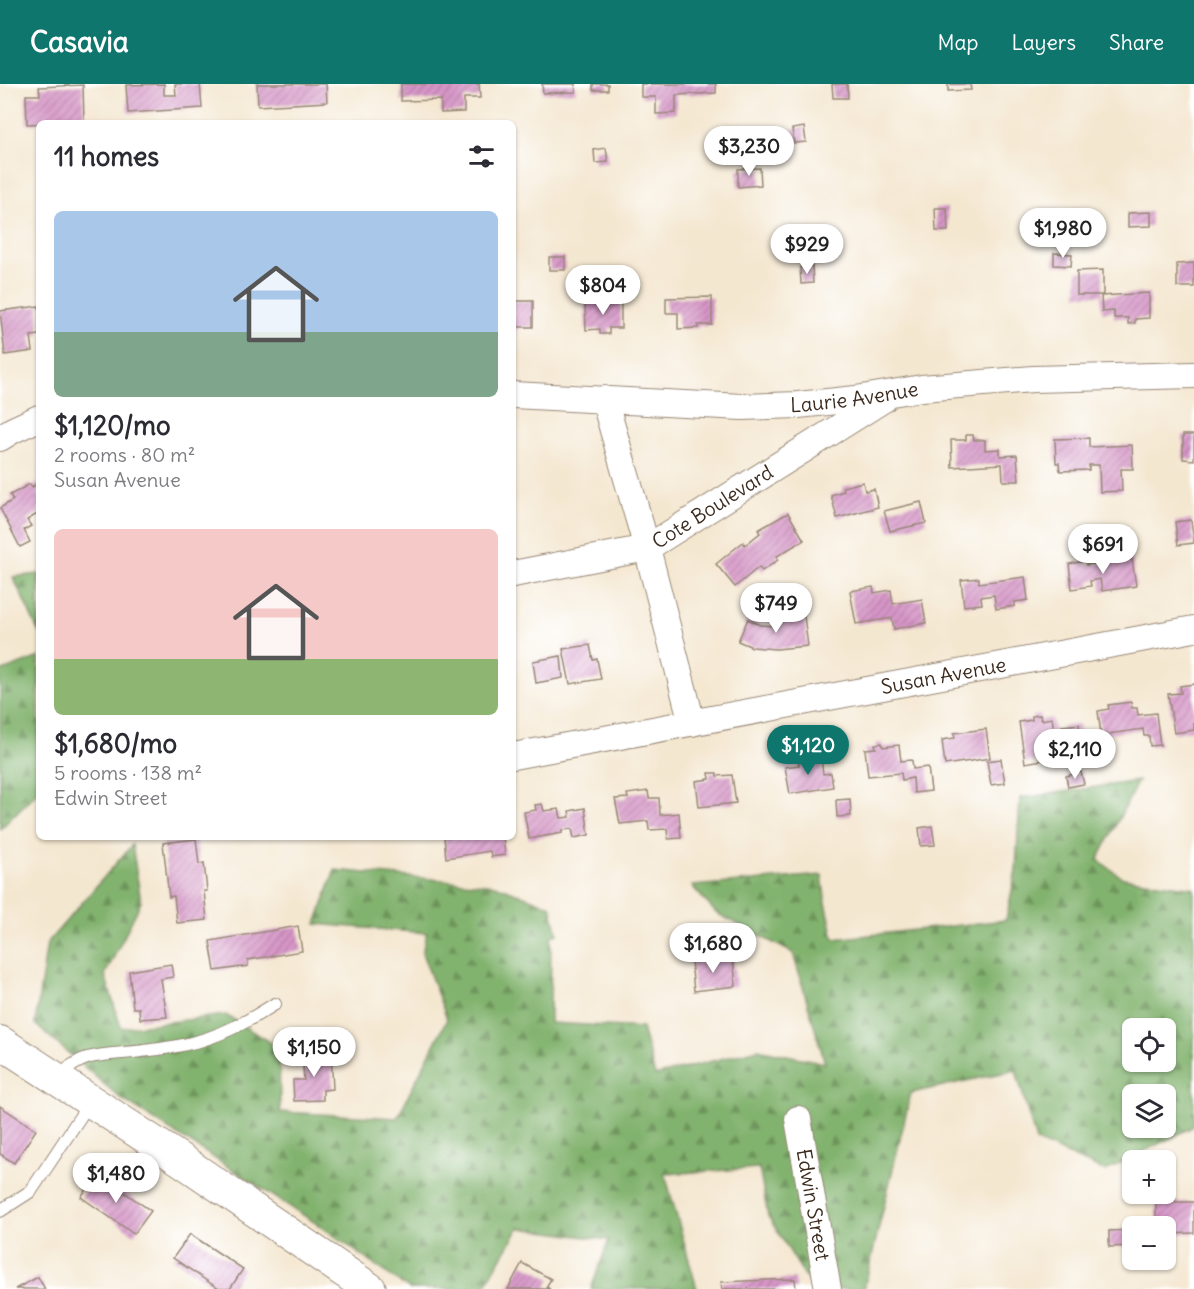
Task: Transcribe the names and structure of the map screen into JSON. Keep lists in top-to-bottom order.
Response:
{
  "streets": {
    "street": [
      "Laurie Avenue",
      "Cote Boulevard",
      "Susan Avenue",
      "Edwin Street"
    ]
  },
  "crossings": [
    ["Laurie Avenue", "Cote Boulevard"]
  ],
  "page": {
    "header": "Casavia",
    "nav": ["Map", "Layers", "Share"],
    "heading": "11 homes",
    "price": [
      "$3,230",
      "$1,980",
      "$929",
      "$804",
      "$691",
      "$749",
      "$1,120",
      "$2,110",
      "$1,680",
      "$1,150",
      "$1,480"
    ],
    "list": [
      {
        "name": "$1,120/mo",
        "note": "2 rooms · 80 m² · Susan Avenue"
      },
      {
        "name": "$1,680/mo",
        "note": "5 rooms · 138 m² · Edwin Street"
      }
    ],
    "map_buttons": ["+", "−"]
  }
}
